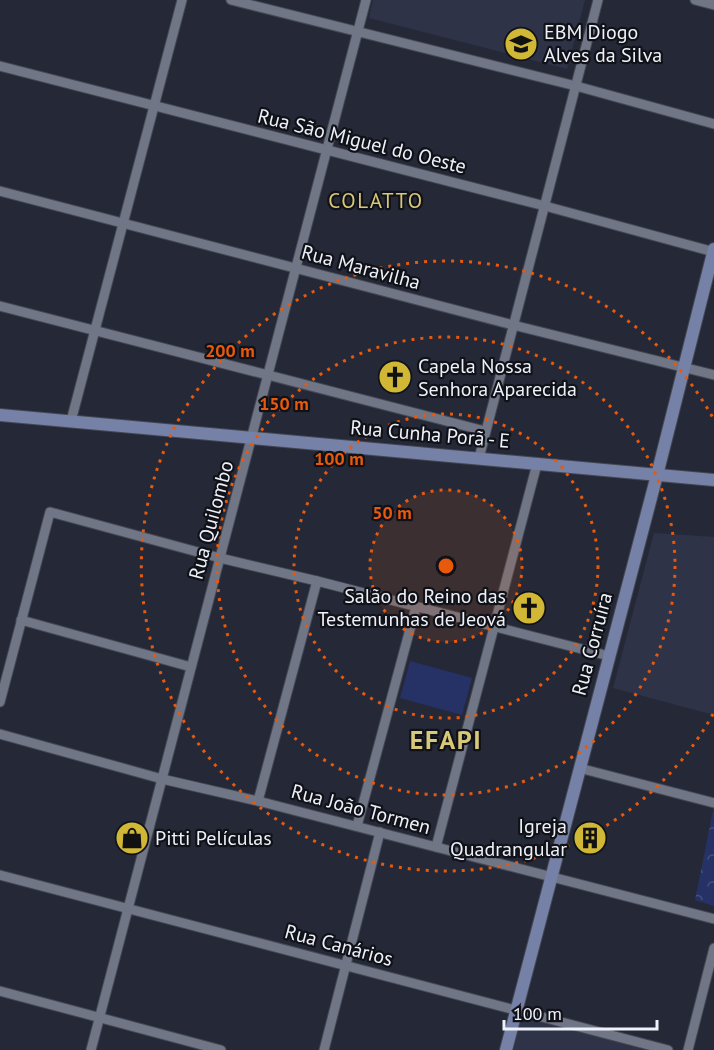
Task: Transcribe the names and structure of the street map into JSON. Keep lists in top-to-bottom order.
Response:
{
  "streets": {
    "street": [
      "Rua São Miguel do Oeste",
      "Rua Maravilha",
      "Rua Cunha Porã - E",
      "Rua Quilombo",
      "Rua Corruíra",
      "Rua João Tormen",
      "Rua Canários"
    ]
  },
  "crossings": [
    ["Rua São Miguel do Oeste", "Rua Quilombo"],
    ["Rua São Miguel do Oeste", "Rua Corruíra"],
    ["Rua Maravilha", "Rua Quilombo"],
    ["Rua Maravilha", "Rua Corruíra"],
    ["Rua Cunha Porã - E", "Rua Quilombo"],
    ["Rua Cunha Porã - E", "Rua Corruíra"],
    ["Rua Quilombo", "Rua João Tormen"],
    ["Rua Quilombo", "Rua Canários"],
    ["Rua Corruíra", "Rua João Tormen"],
    ["Rua Corruíra", "Rua Canários"]
  ],
  "districts": ["COLATTO", "EFAPI"],
  "places": {
    "school or university": ["EBM Diogo Alves da Silva"],
    "church": ["Capela Nossa Senhora Aparecida", "Salão do Reino das Testemunhas de Jeová"],
    "shop": ["Pitti Películas"],
    "building": ["Igreja Quadrangular"]
  },
  "scale_bar": "100 m",
  "rings": [
    "200 m",
    "150 m",
    "100 m",
    "50 m"
  ]
}
